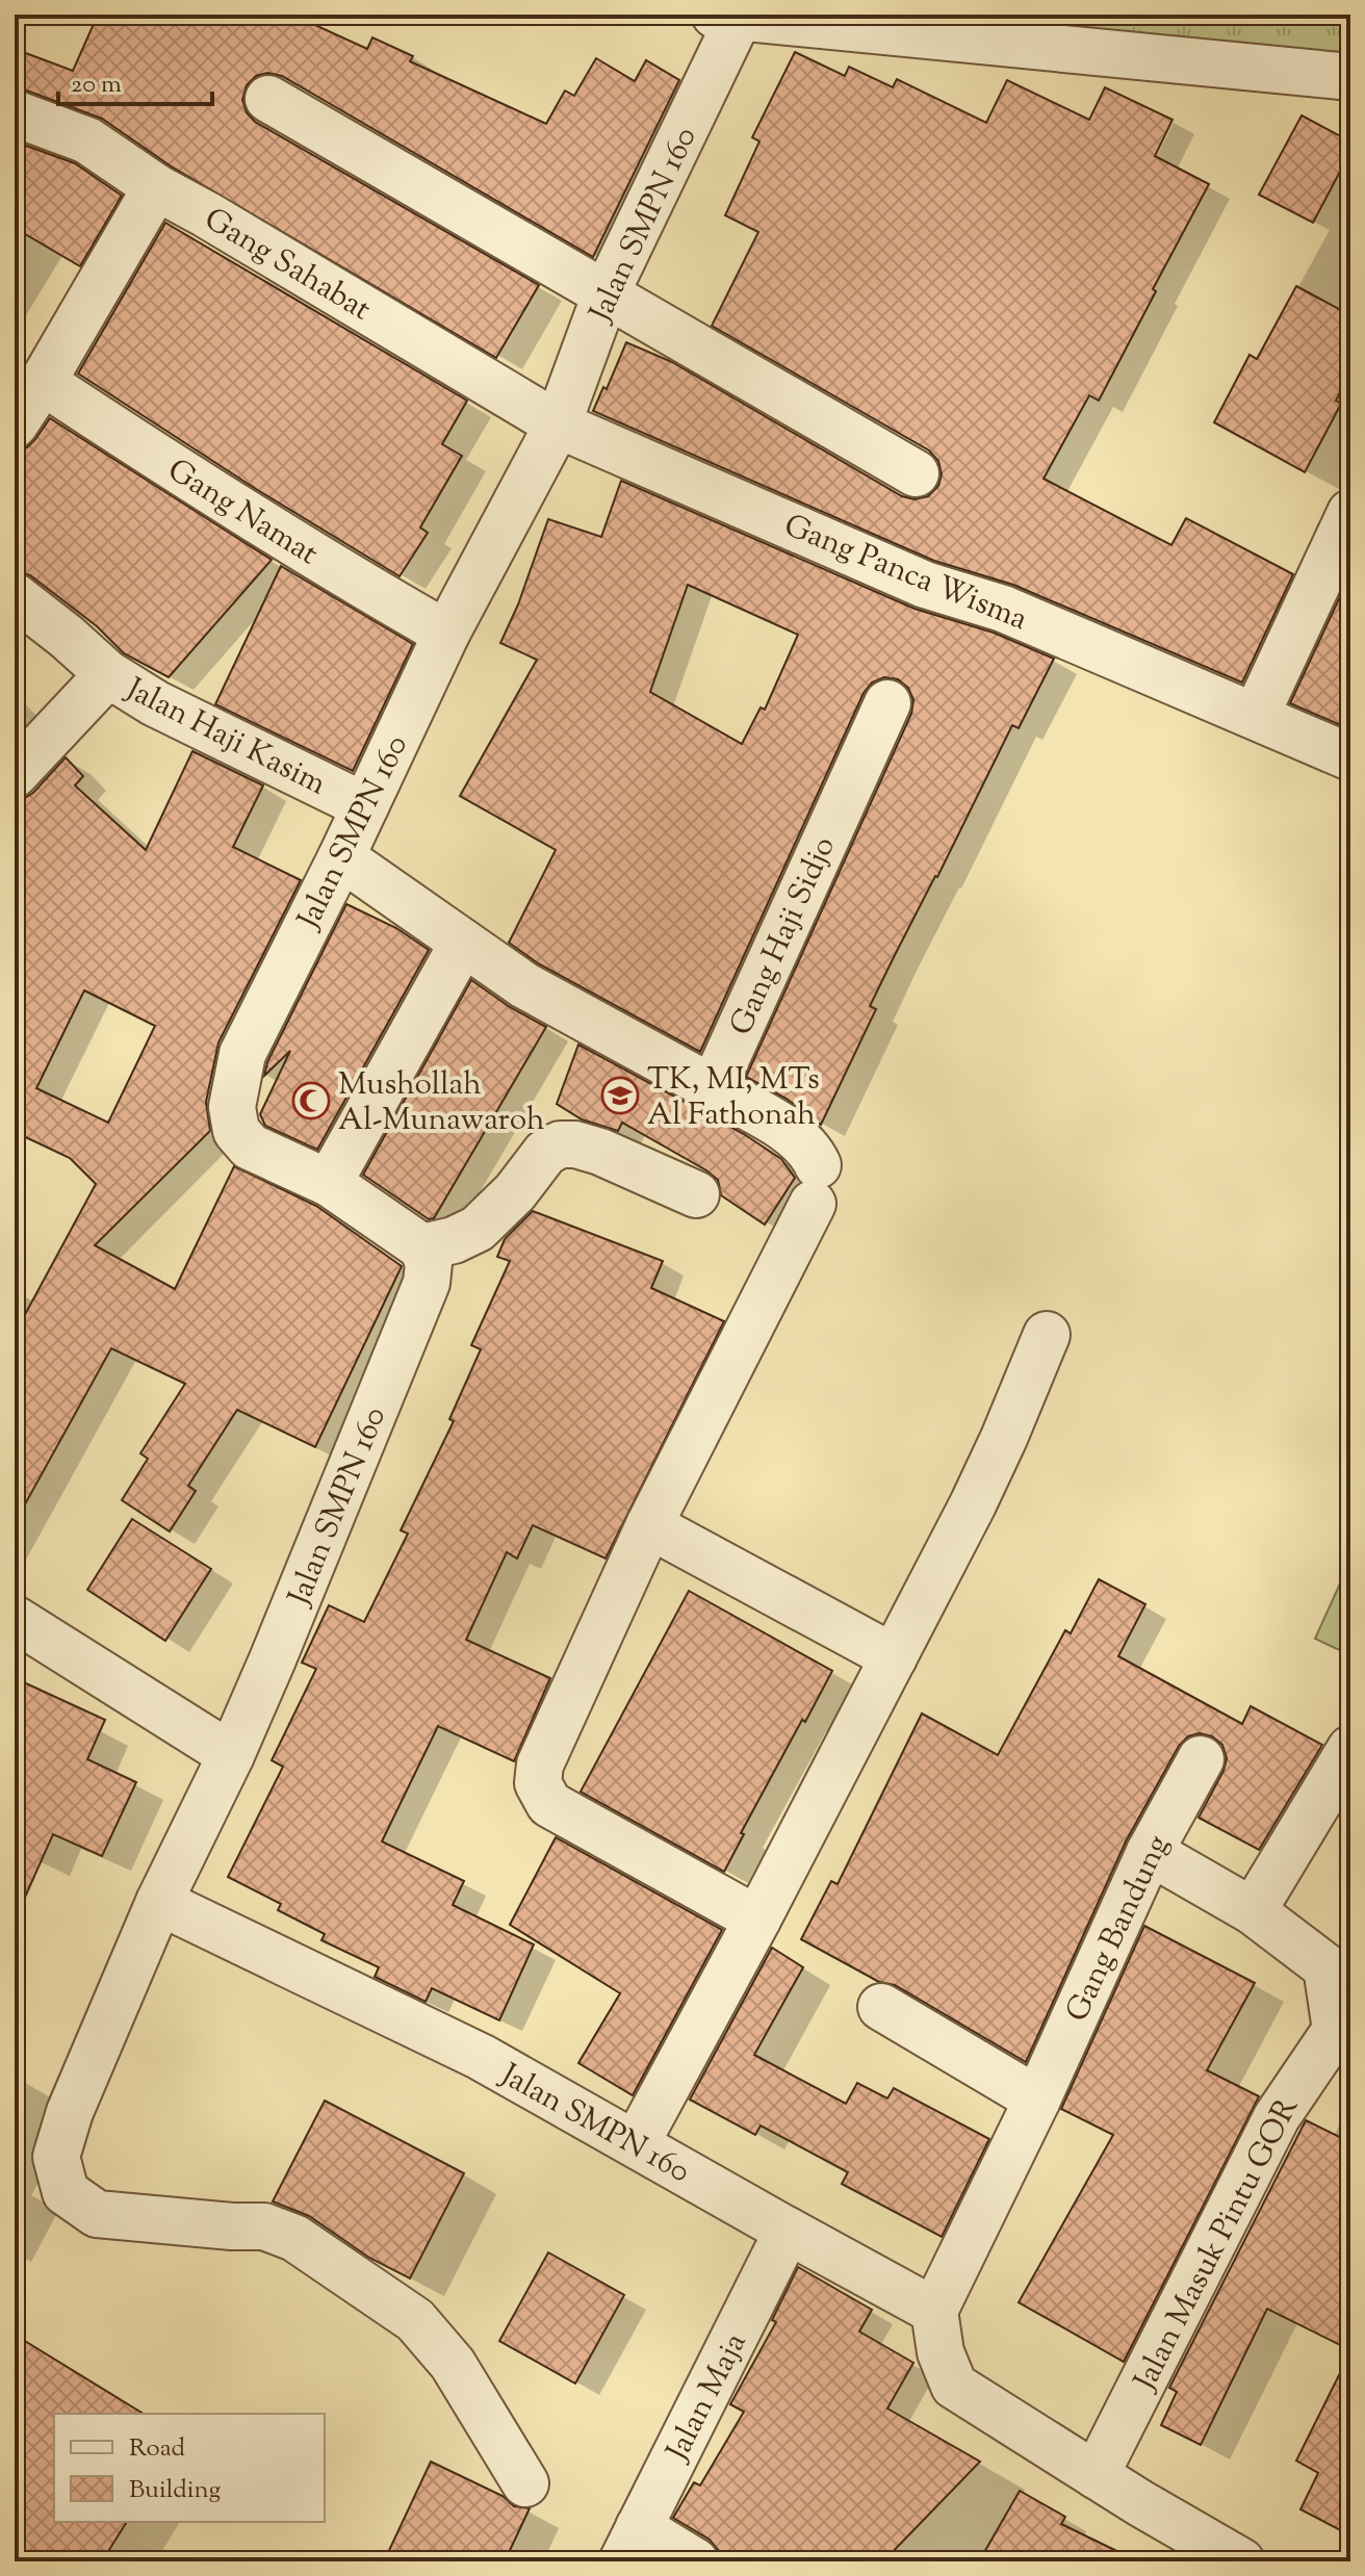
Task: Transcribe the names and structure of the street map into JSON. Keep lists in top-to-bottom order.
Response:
{
  "streets": {
    "street": [
      "Jalan SMPN 160",
      "Gang Sahabat",
      "Gang Namat",
      "Gang Panca Wisma",
      "Jalan Haji Kasim",
      "Gang Haji Sidjo",
      "Gang Bandung",
      "Jalan Masuk Pintu GOR",
      "Jalan Maja"
    ]
  },
  "crossings": [
    ["Jalan SMPN 160", "Gang Sahabat"],
    ["Jalan SMPN 160", "Gang Namat"],
    ["Jalan SMPN 160", "Gang Panca Wisma"],
    ["Jalan SMPN 160", "Jalan Haji Kasim"],
    ["Jalan SMPN 160", "Gang Bandung"],
    ["Jalan SMPN 160", "Jalan Maja"],
    ["Gang Sahabat", "Gang Panca Wisma"]
  ],
  "places": {
    "school or university": ["TK, MI, MTs Al Fathonah"],
    "mosque": ["Mushollah Al-Munawaroh"]
  },
  "legend": ["Road", "Building"],
  "scale_bar": "20 m"
}
